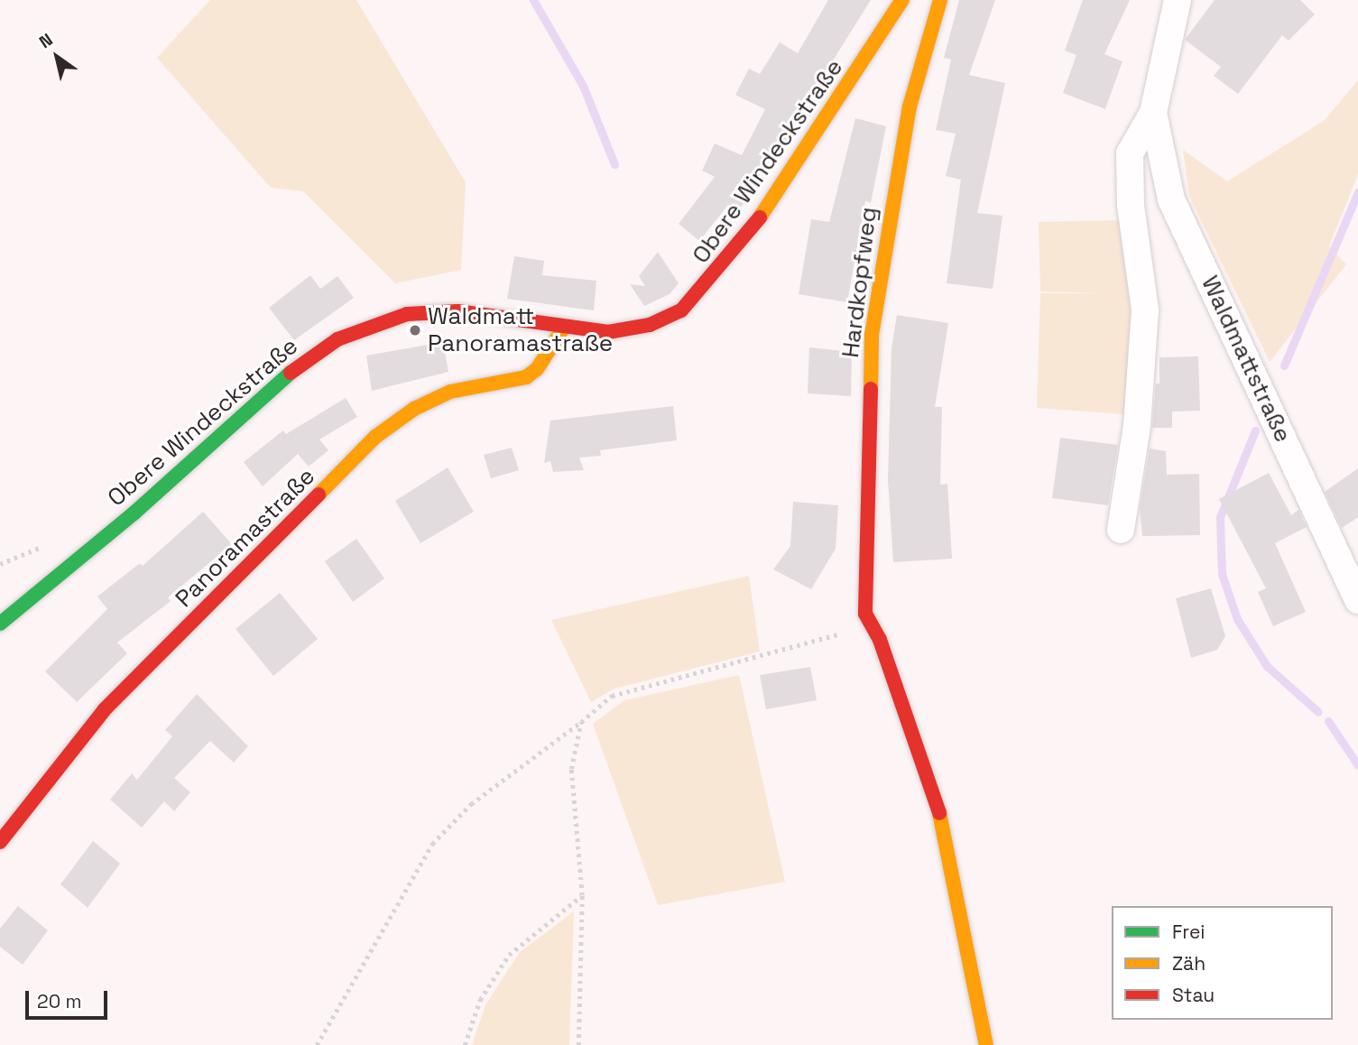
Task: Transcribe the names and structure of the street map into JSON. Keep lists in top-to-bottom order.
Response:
{
  "streets": {
    "street": [
      "Obere Windeckstraße",
      "Hardkopfweg",
      "Waldmattstraße",
      "Panoramastraße"
    ]
  },
  "crossings": [
    ["Obere Windeckstraße", "Panoramastraße"]
  ],
  "places": ["Waldmatt Panoramastraße"],
  "legend": ["Frei", "Zäh", "Stau"],
  "scale_bar": "20 m",
  "north": "top left"
}
